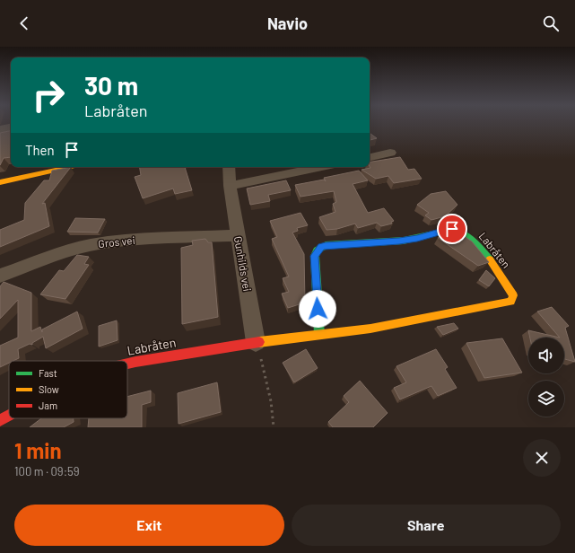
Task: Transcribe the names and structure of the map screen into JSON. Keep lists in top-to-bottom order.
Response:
{
  "streets": {
    "street": ["Gros vei", "Labråten", "Gunhilds vei"]
  },
  "crossings": [
    ["Gros vei", "Gunhilds vei"],
    ["Labråten", "Gunhilds vei"]
  ],
  "legend": ["Fast", "Slow", "Jam"],
  "page": {
    "header": "Navio",
    "turn": ["30 m", "Labråten"],
    "then": "Then",
    "heading": ["1 min", "100 m · 09:59"],
    "buttons": ["Exit", "Share"]
  }
}
